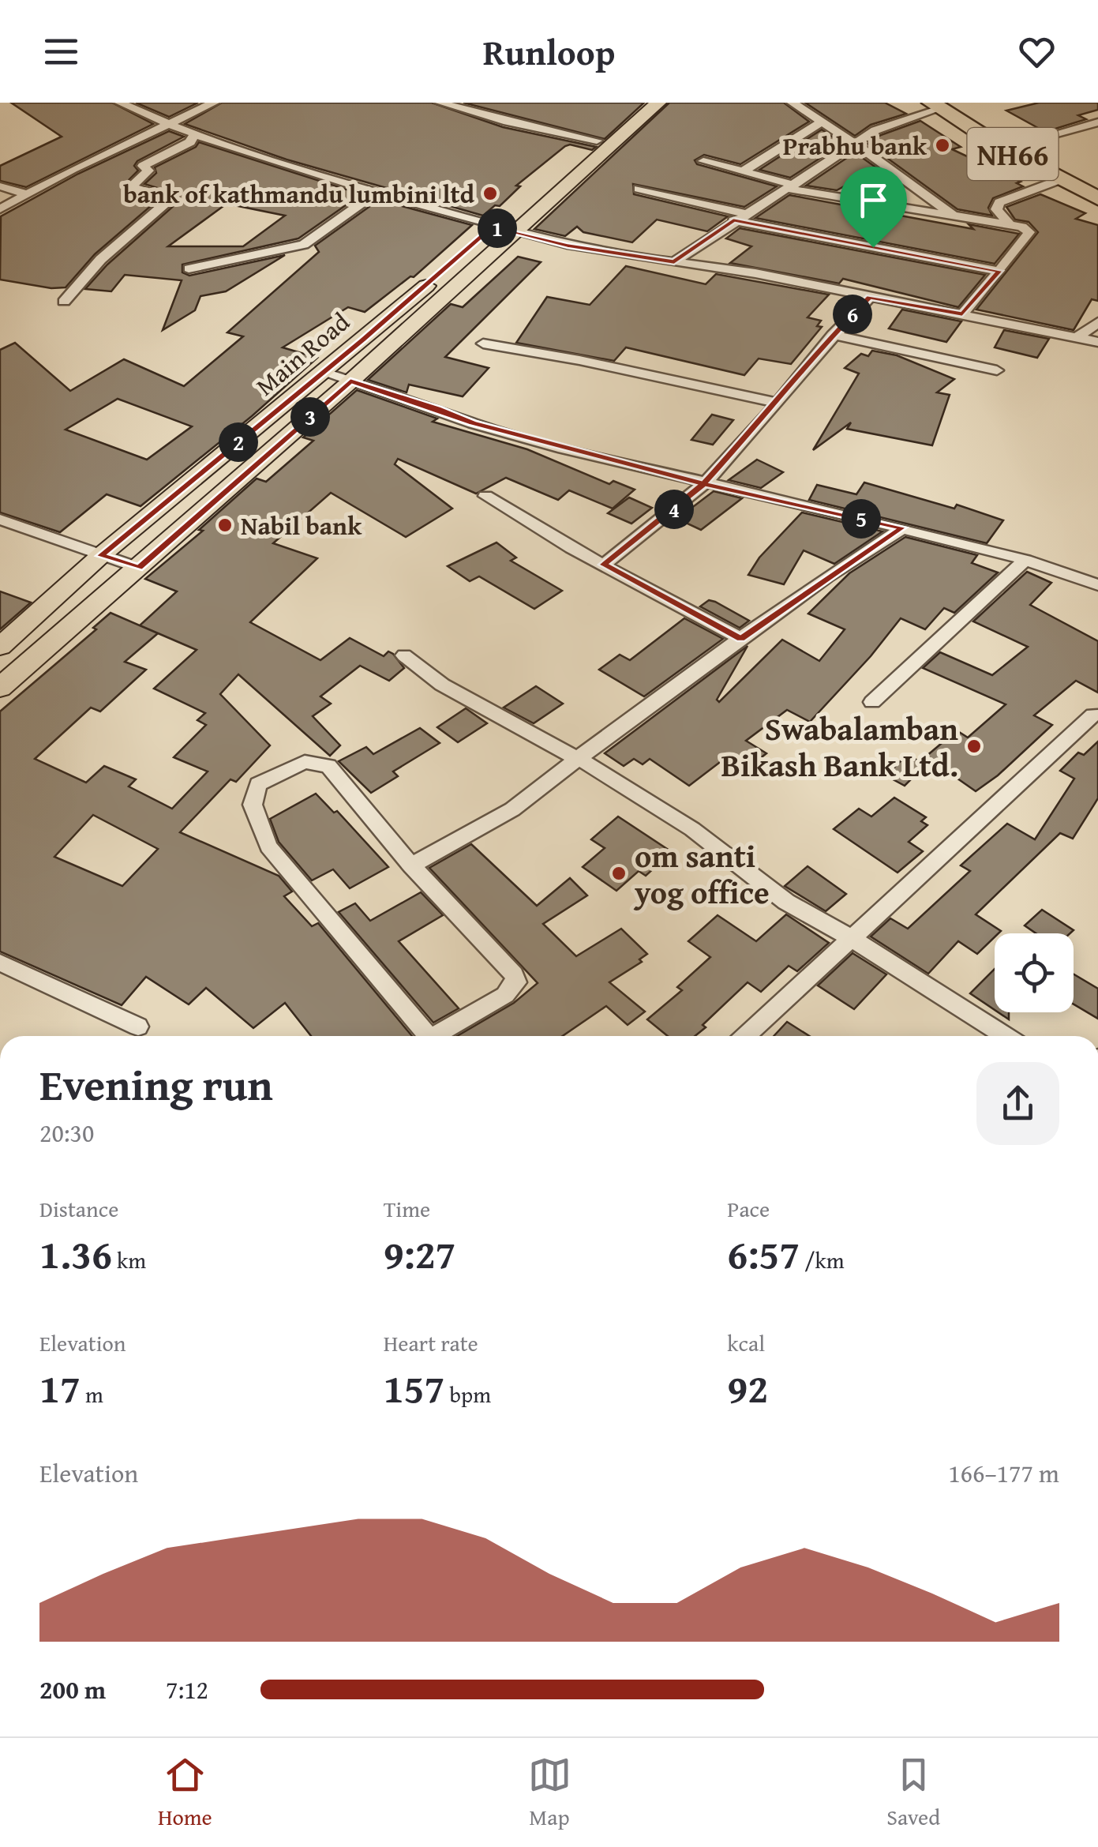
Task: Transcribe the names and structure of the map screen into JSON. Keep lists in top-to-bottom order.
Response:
{
  "streets": {
    "highway": ["NH66"],
    "main road": ["Main Road"]
  },
  "places": [
    "Prabhu bank",
    "bank of kathmandu lumbini ltd",
    "Nabil bank",
    "Swabalamban Bikash Bank Ltd.",
    "om santi yog office"
  ],
  "page": {
    "header": "Runloop",
    "pins": [
      "1",
      "6",
      "3",
      "2",
      "4",
      "5"
    ],
    "heading": ["Evening run", "20:30"],
    "stats": [
      ["Distance", "1.36 km"],
      ["Time", "9:27"],
      ["Pace", "6:57 /km"],
      ["Elevation", "17 m"],
      ["Heart rate", "157 bpm"],
      ["kcal", "92"]
    ],
    "chart": ["Elevation", "166–177 m"],
    "list": [
      {
        "name": "200 m",
        "note": "7:12"
      }
    ],
    "tabs": ["Home", "Map", "Saved"]
  }
}
